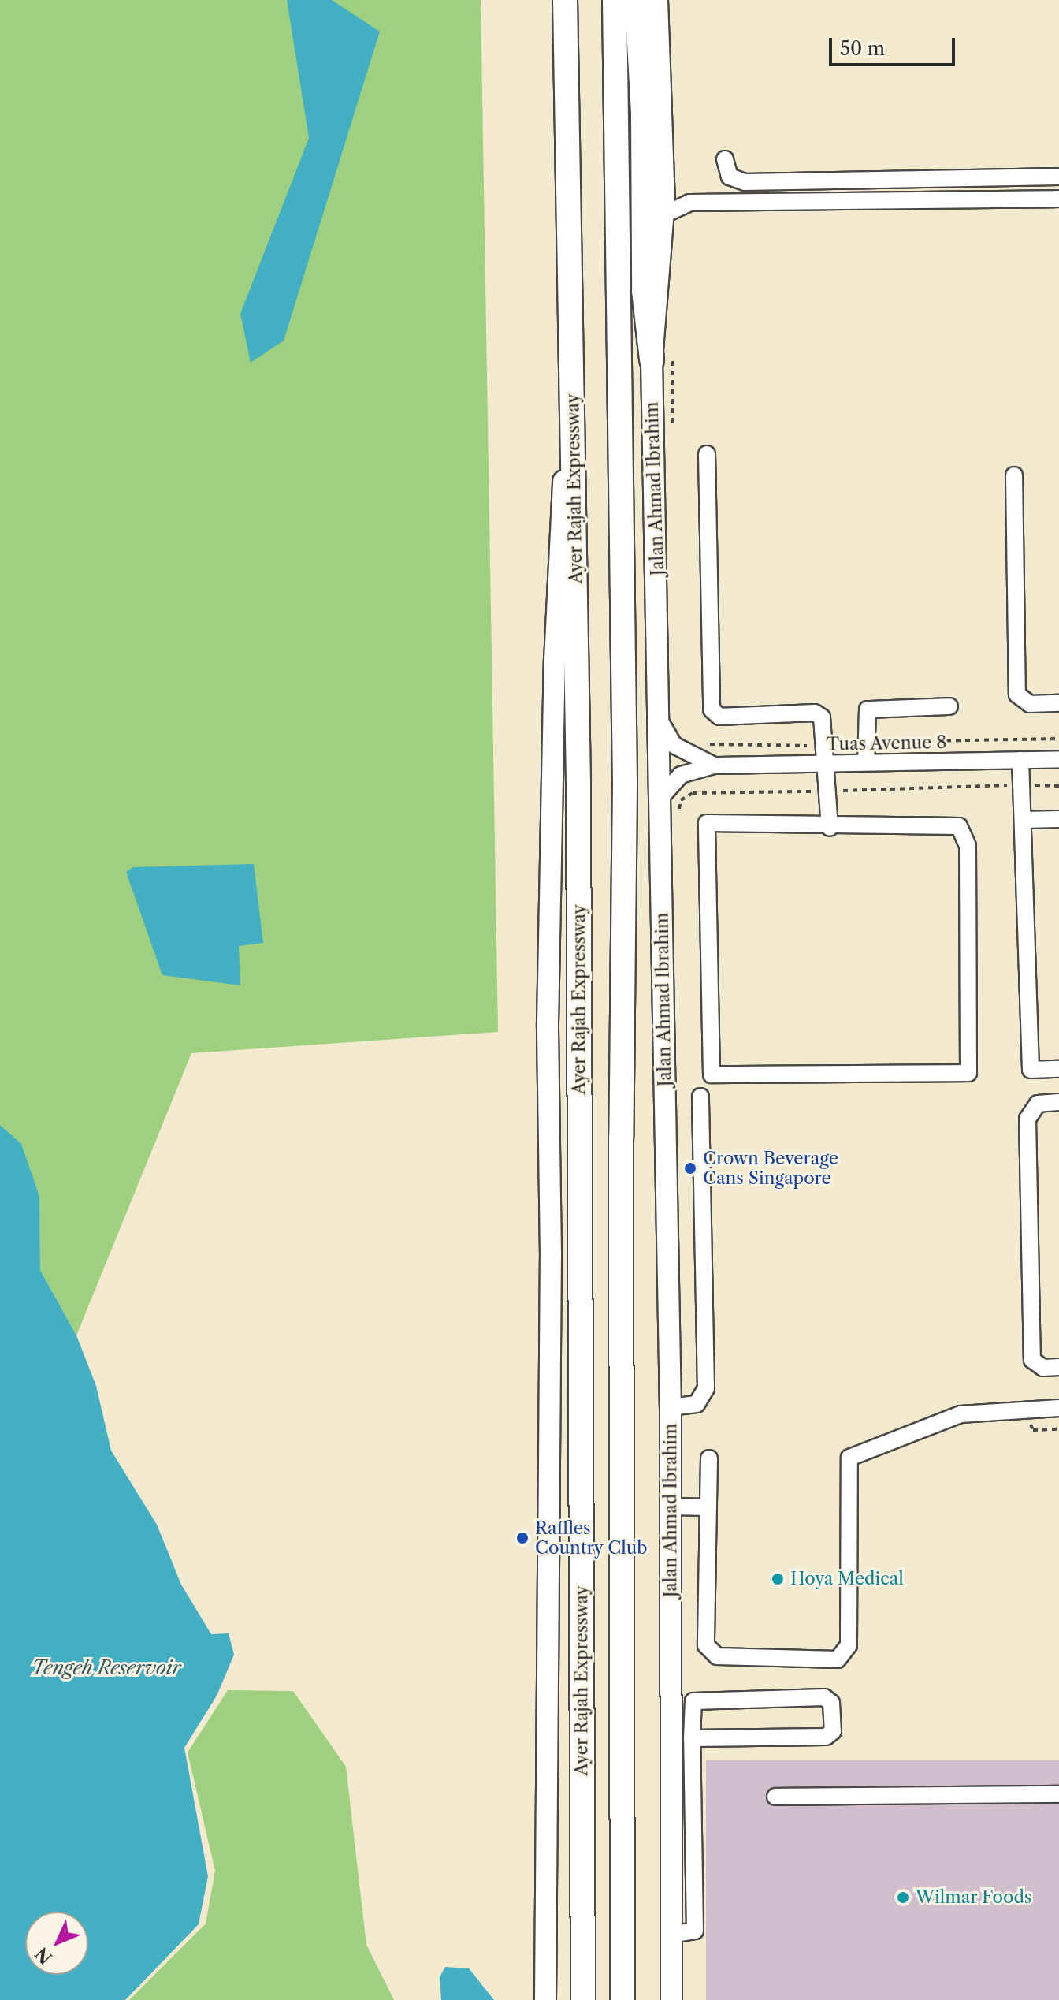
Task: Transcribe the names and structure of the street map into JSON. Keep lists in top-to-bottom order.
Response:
{
  "streets": {
    "highway": ["Ayer Rajah Expressway"],
    "main road": ["Jalan Ahmad Ibrahim"],
    "street": ["Tuas Avenue 8"]
  },
  "crossings": [
    ["Jalan Ahmad Ibrahim", "Tuas Avenue 8"]
  ],
  "water": ["Tengeh Reservoir"],
  "places": [
    "Crown Beverage Cans Singapore",
    "Raffles Country Club",
    "Hoya Medical",
    "Wilmar Foods"
  ],
  "scale_bar": "50 m",
  "north": "bottom left"
}
